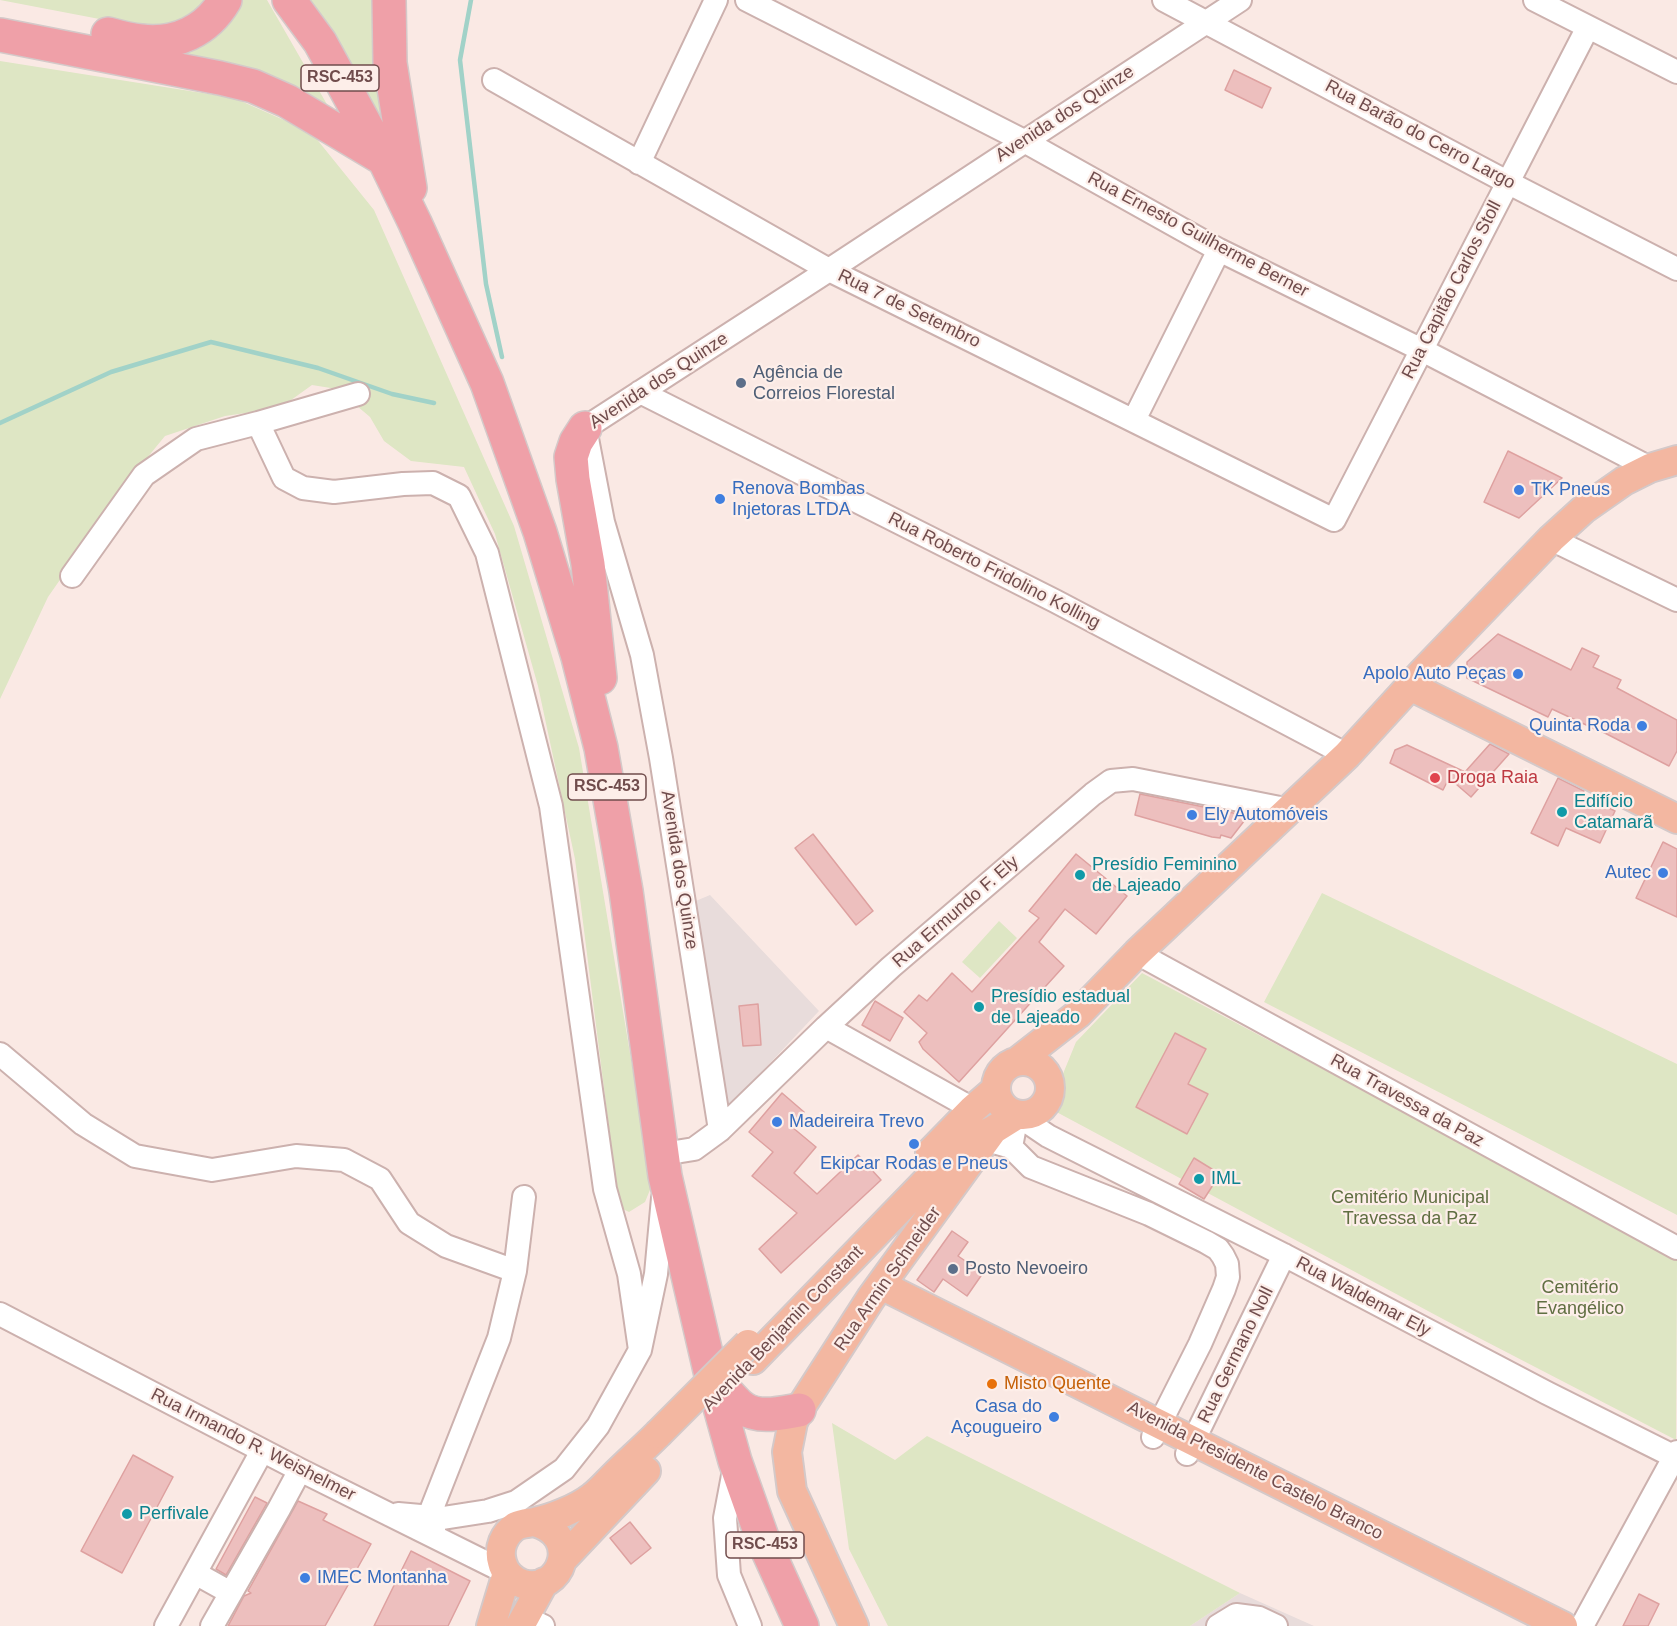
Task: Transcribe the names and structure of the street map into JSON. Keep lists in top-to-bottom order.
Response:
{
  "streets": {
    "highway": ["RSC-453"],
    "main road": ["Rua Armin Schneider", "Avenida Benjamin Constant", "Avenida Presidente Castelo Branco"],
    "street": [
      "Avenida dos Quinze",
      "Rua Barão do Cerro Largo",
      "Rua Ernesto Guilherme Berner",
      "Rua Capitão Carlos Stoll",
      "Rua 7 de Setembro",
      "Rua Roberto Fridolino Kolling",
      "Rua Ermundo F. Ely",
      "Rua Travessa da Paz",
      "Rua Waldemar Ely",
      "Rua Germano Noll",
      "Rua Irmando R. Weishelmer"
    ]
  },
  "crossings": [
    ["RSC-453", "Rua Ermundo F. Ely"],
    ["Avenida dos Quinze", "Rua Barão do Cerro Largo"],
    ["Avenida dos Quinze", "Rua Ernesto Guilherme Berner"],
    ["Avenida dos Quinze", "Rua 7 de Setembro"],
    ["Avenida dos Quinze", "Rua Roberto Fridolino Kolling"],
    ["Avenida dos Quinze", "Rua Ermundo F. Ely"],
    ["Rua Barão do Cerro Largo", "Rua Capitão Carlos Stoll"],
    ["Rua Ernesto Guilherme Berner", "Rua Capitão Carlos Stoll"],
    ["Rua Capitão Carlos Stoll", "Rua 7 de Setembro"],
    ["Rua Armin Schneider", "Rua Waldemar Ely"],
    ["Rua Armin Schneider", "Avenida Benjamin Constant"],
    ["Rua Armin Schneider", "Avenida Presidente Castelo Branco"],
    ["Rua Waldemar Ely", "Avenida Benjamin Constant"],
    ["Rua Waldemar Ely", "Rua Germano Noll"],
    ["Rua Germano Noll", "Avenida Presidente Castelo Branco"]
  ],
  "parks": ["Cemitério Municipal Travessa da Paz", "Cemitério Evangélico"],
  "places": [
    "Agência de Correios Florestal",
    "TK Pneus",
    "Renova Bombas Injetoras LTDA",
    "Apolo Auto Peças",
    "Quinta Roda",
    "Droga Raia",
    "Edifício Catamarã",
    "Ely Automóveis",
    "Autec",
    "Presídio Feminino de Lajeado",
    "Presídio estadual de Lajeado",
    "Madeireira Trevo",
    "Ekipcar Rodas e Pneus",
    "IML",
    "Posto Nevoeiro",
    "Misto Quente",
    "Casa do Açougueiro",
    "Perfivale",
    "IMEC Montanha"
  ]
}
